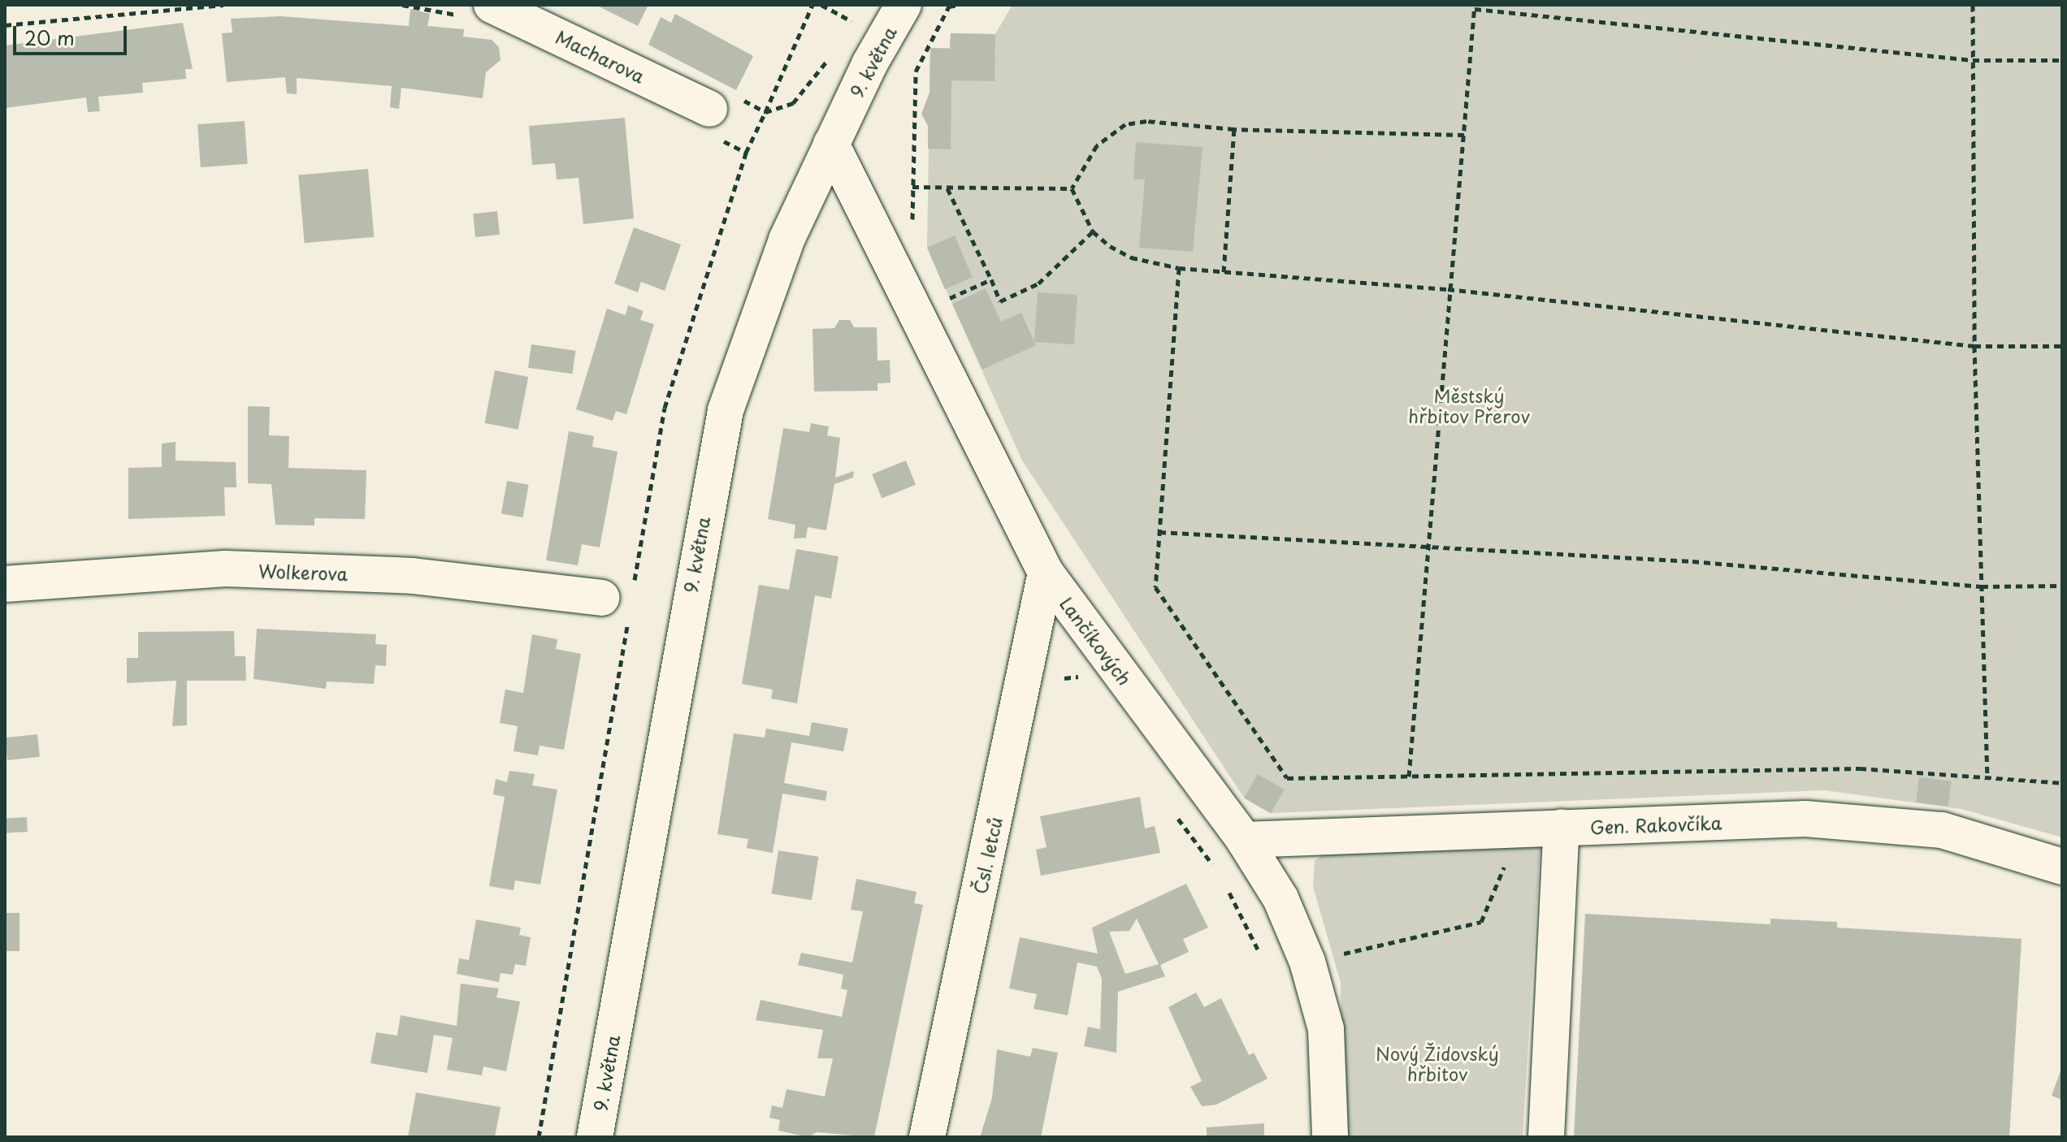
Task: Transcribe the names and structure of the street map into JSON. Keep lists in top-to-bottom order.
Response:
{
  "streets": {
    "street": [
      "Macharova",
      "9. května",
      "Wolkerova",
      "Lančíkových",
      "Gen. Rakovčíka",
      "Čsl. letců"
    ]
  },
  "crossings": [
    ["9. května", "Lančíkových"],
    ["Lančíkových", "Gen. Rakovčíka"],
    ["Lančíkových", "Čsl. letců"]
  ],
  "parks": ["Městský hřbitov Přerov", "Nový Židovský hřbitov"],
  "scale_bar": "20 m"
}
